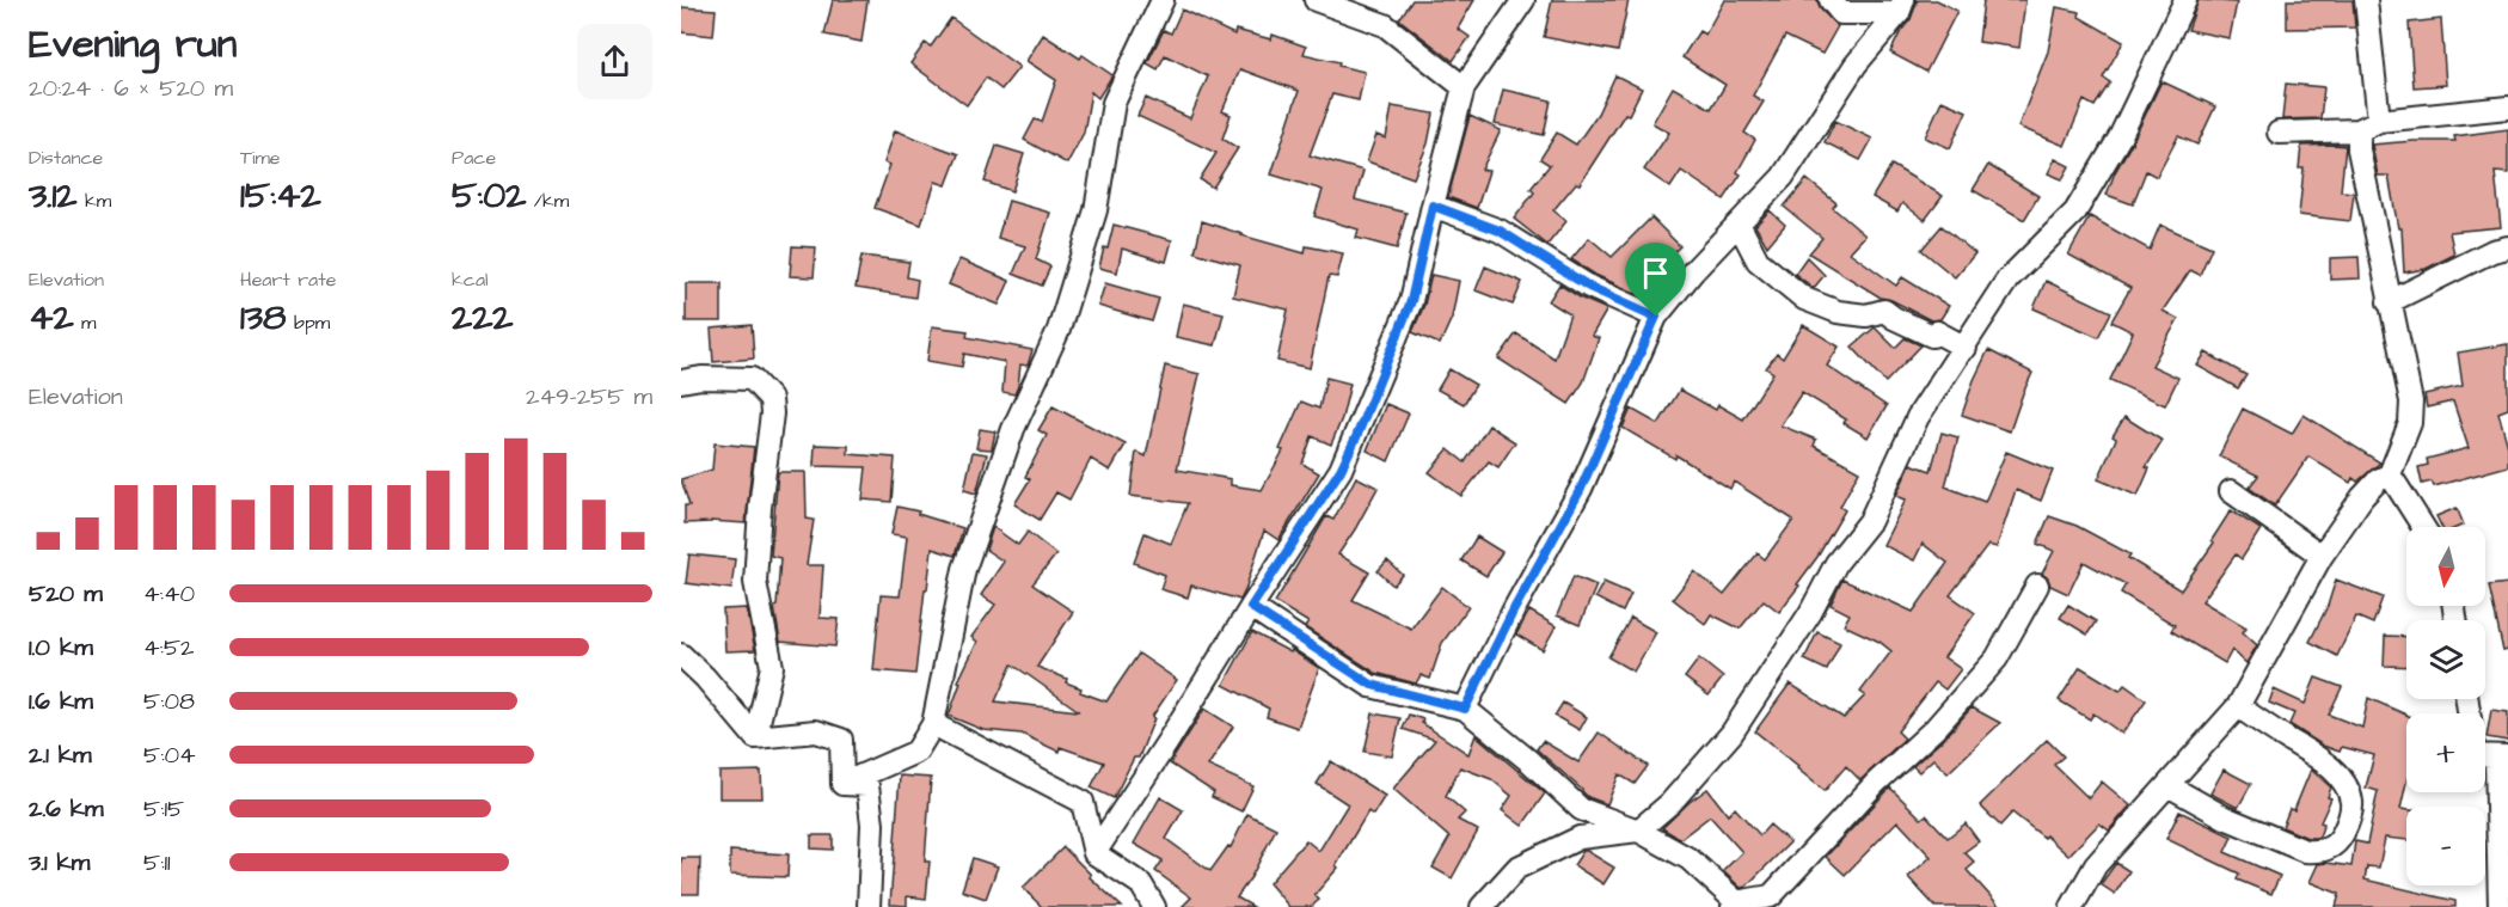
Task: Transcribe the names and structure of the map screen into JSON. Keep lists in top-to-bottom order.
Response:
{
  "north": "bottom",
  "page": {
    "heading": ["Evening run", "20:24 · 6 × 520 m"],
    "stats": [
      ["Distance", "3.12 km"],
      ["Time", "15:42"],
      ["Pace", "5:02 /km"],
      ["Elevation", "42 m"],
      ["Heart rate", "138 bpm"],
      ["kcal", "222"]
    ],
    "chart": ["Elevation", "249–255 m"],
    "map_buttons": ["+", "−"],
    "list": [
      {
        "name": "520 m",
        "note": "4:40"
      },
      {
        "name": "1.0 km",
        "note": "4:52"
      },
      {
        "name": "1.6 km",
        "note": "5:08"
      },
      {
        "name": "2.1 km",
        "note": "5:04"
      },
      {
        "name": "2.6 km",
        "note": "5:15"
      },
      {
        "name": "3.1 km",
        "note": "5:11"
      }
    ]
  }
}
